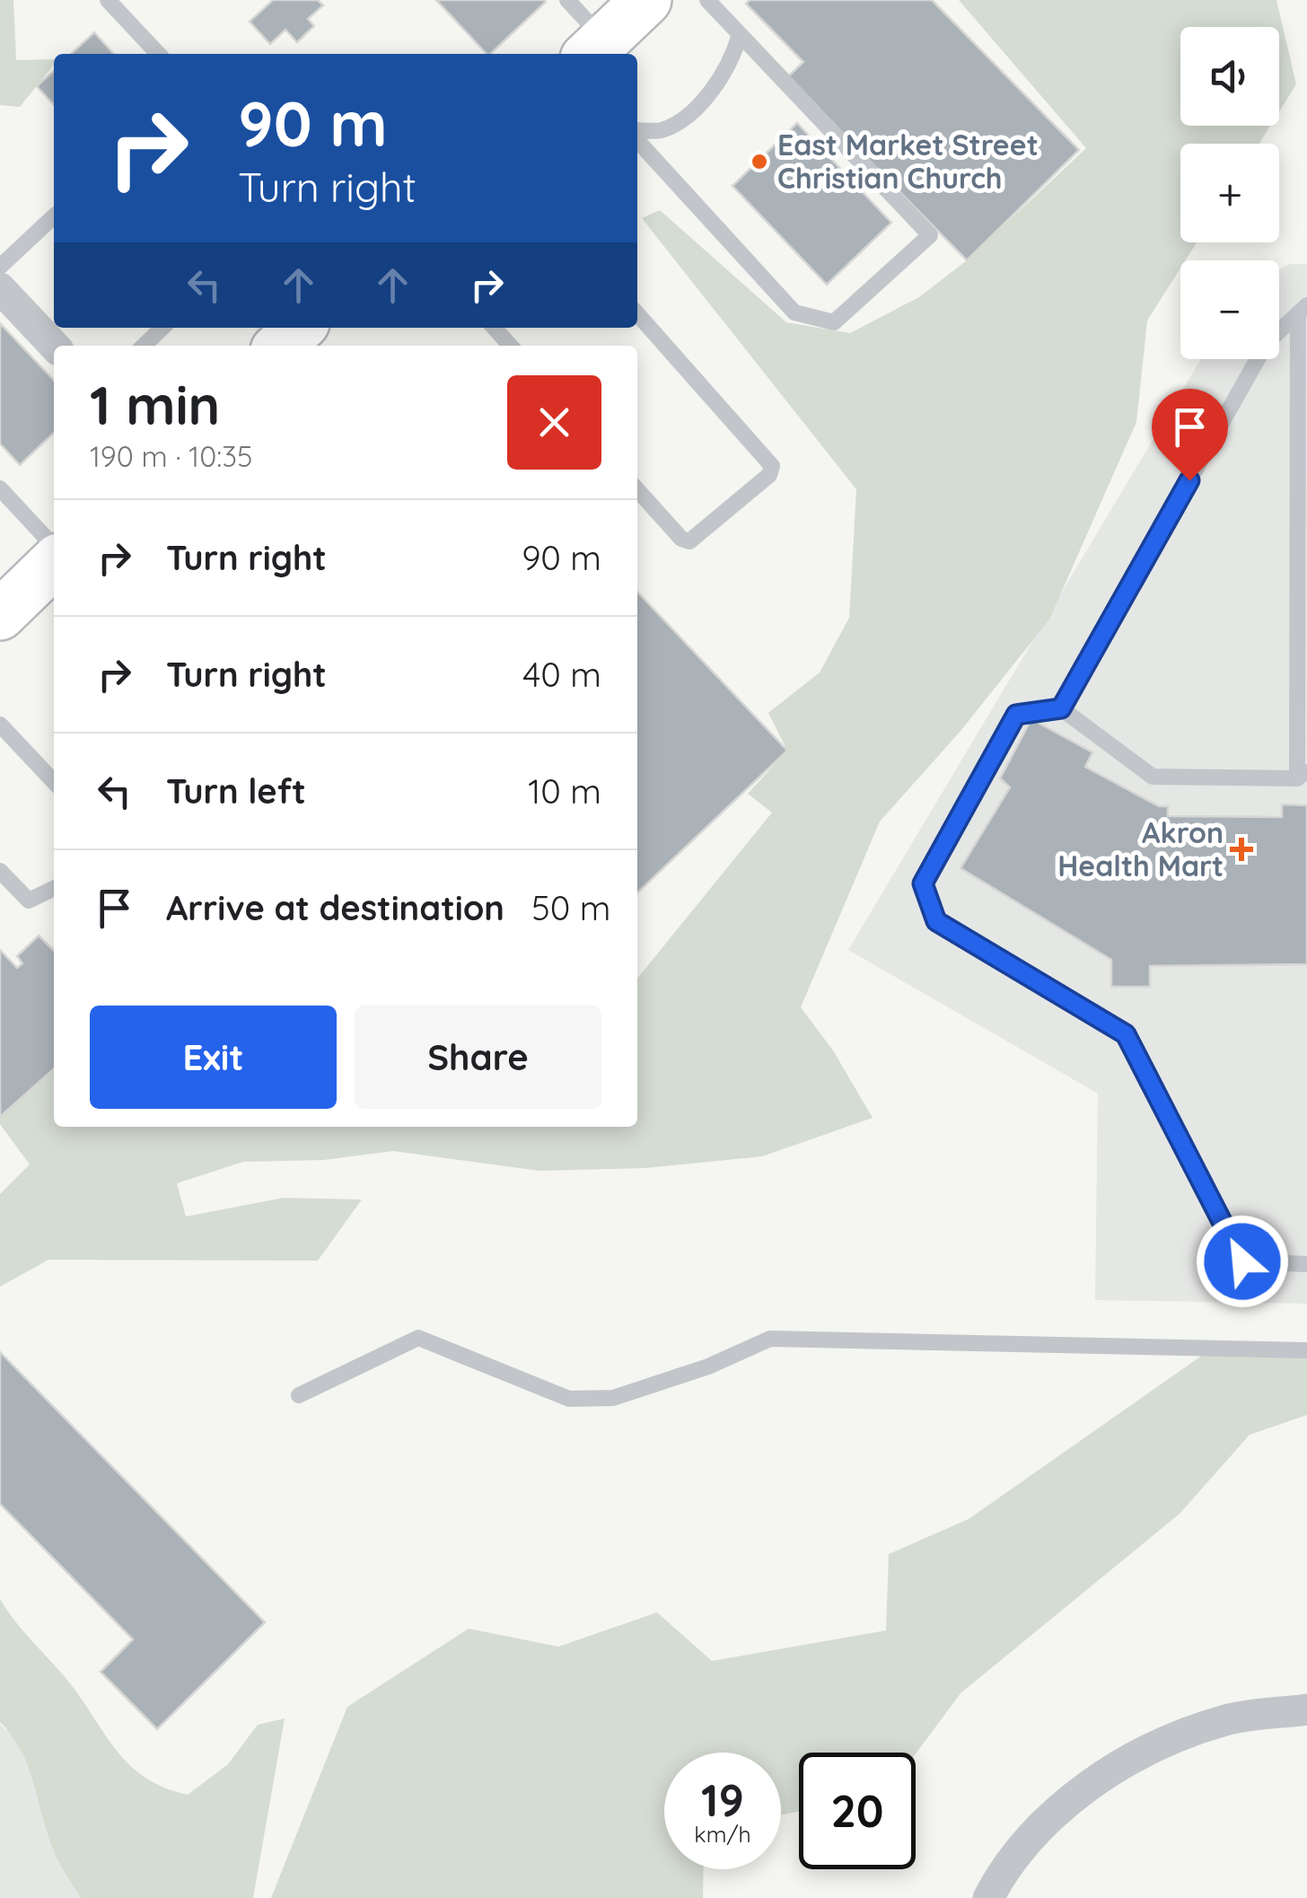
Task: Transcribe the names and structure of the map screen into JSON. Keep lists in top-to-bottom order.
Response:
{
  "places": {
    "other": ["East Market Street Christian Church"],
    "health": ["Akron Health Mart"]
  },
  "page": {
    "map_buttons": ["+", "−"],
    "turn": ["90 m", "Turn right"],
    "heading": ["1 min", "190 m · 10:35"],
    "list": [
      {
        "name": "Turn right",
        "value": "90 m"
      },
      {
        "name": "Turn right",
        "value": "40 m"
      },
      {
        "name": "Turn left",
        "value": "10 m"
      },
      {
        "name": "Arrive at destination",
        "value": "50 m"
      }
    ],
    "buttons": ["Exit", "Share"],
    "speed": "19 km/h",
    "limit": "20"
  }
}
